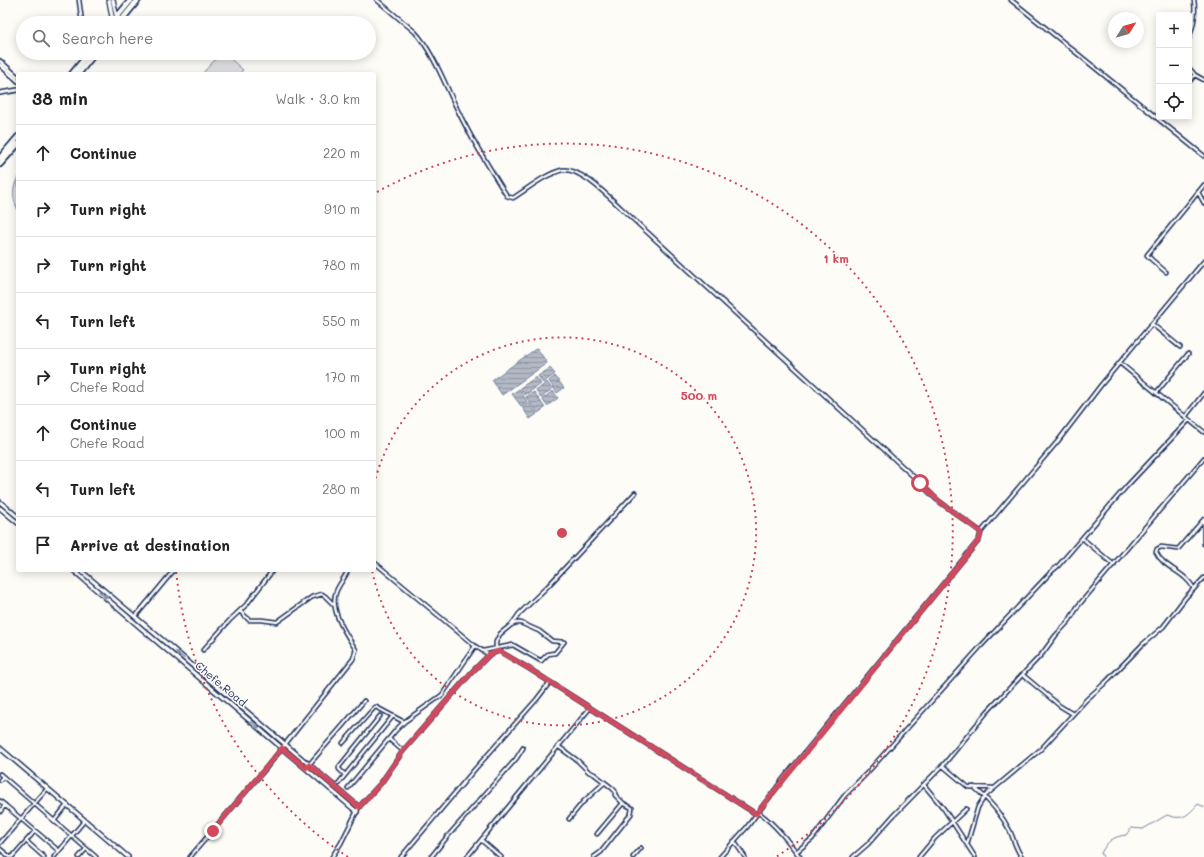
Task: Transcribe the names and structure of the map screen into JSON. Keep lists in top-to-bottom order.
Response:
{
  "streets": {
    "street": ["Chefe Road"]
  },
  "north": "top right",
  "page": {
    "map_buttons": ["+", "−"],
    "search": "Search here",
    "heading": ["38 min", "Walk · 3.0 km"],
    "list": [
      ["Continue", "220 m"],
      ["Turn right", "910 m"],
      ["Turn right", "780 m"],
      ["Turn left", "550 m"],
      ["Turn right", "Chefe Road", "170 m"],
      ["Continue", "Chefe Road", "100 m"],
      ["Turn left", "280 m"],
      "Arrive at destination"
    ]
  },
  "rings": ["1 km", "500 m"]
}
